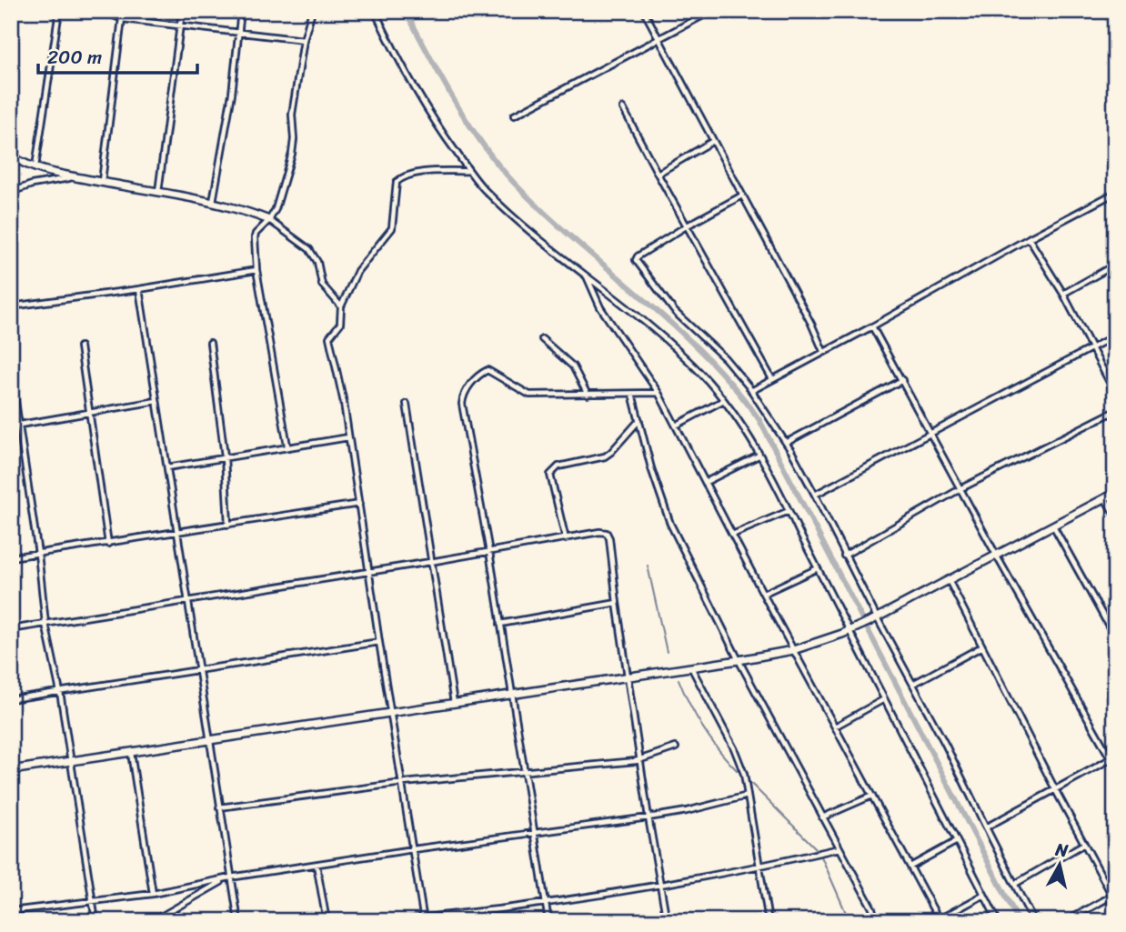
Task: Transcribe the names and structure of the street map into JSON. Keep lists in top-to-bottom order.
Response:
{
  "scale_bar": "200 m",
  "north": "top"
}
